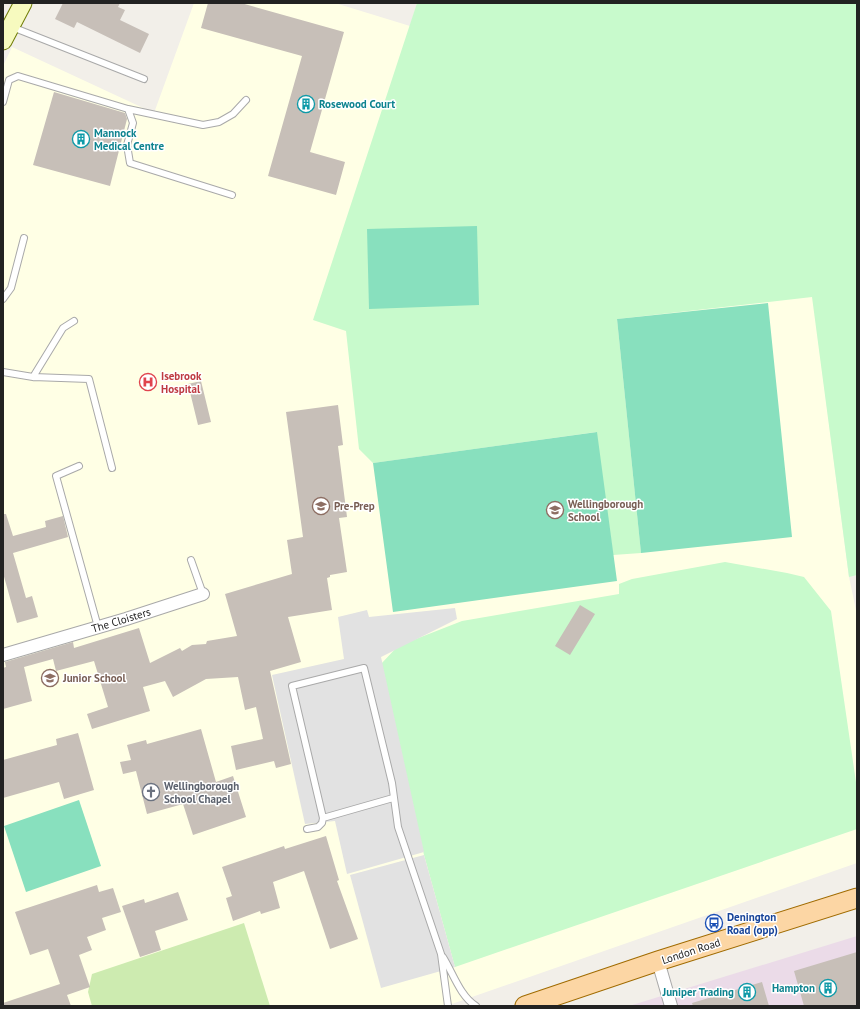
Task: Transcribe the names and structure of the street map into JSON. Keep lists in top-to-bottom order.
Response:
{
  "streets": {
    "main road": ["London Road"],
    "street": ["The Cloisters"]
  },
  "places": {
    "building": [
      "Rosewood Court",
      "Mannock Medical Centre",
      "Hampton",
      "Juniper Trading"
    ],
    "hospital": ["Isebrook Hospital"],
    "school or university": ["Pre-Prep", "Wellingborough School", "Junior School"],
    "church": ["Wellingborough School Chapel"],
    "bus stop": ["Denington Road (opp)"]
  }
}
